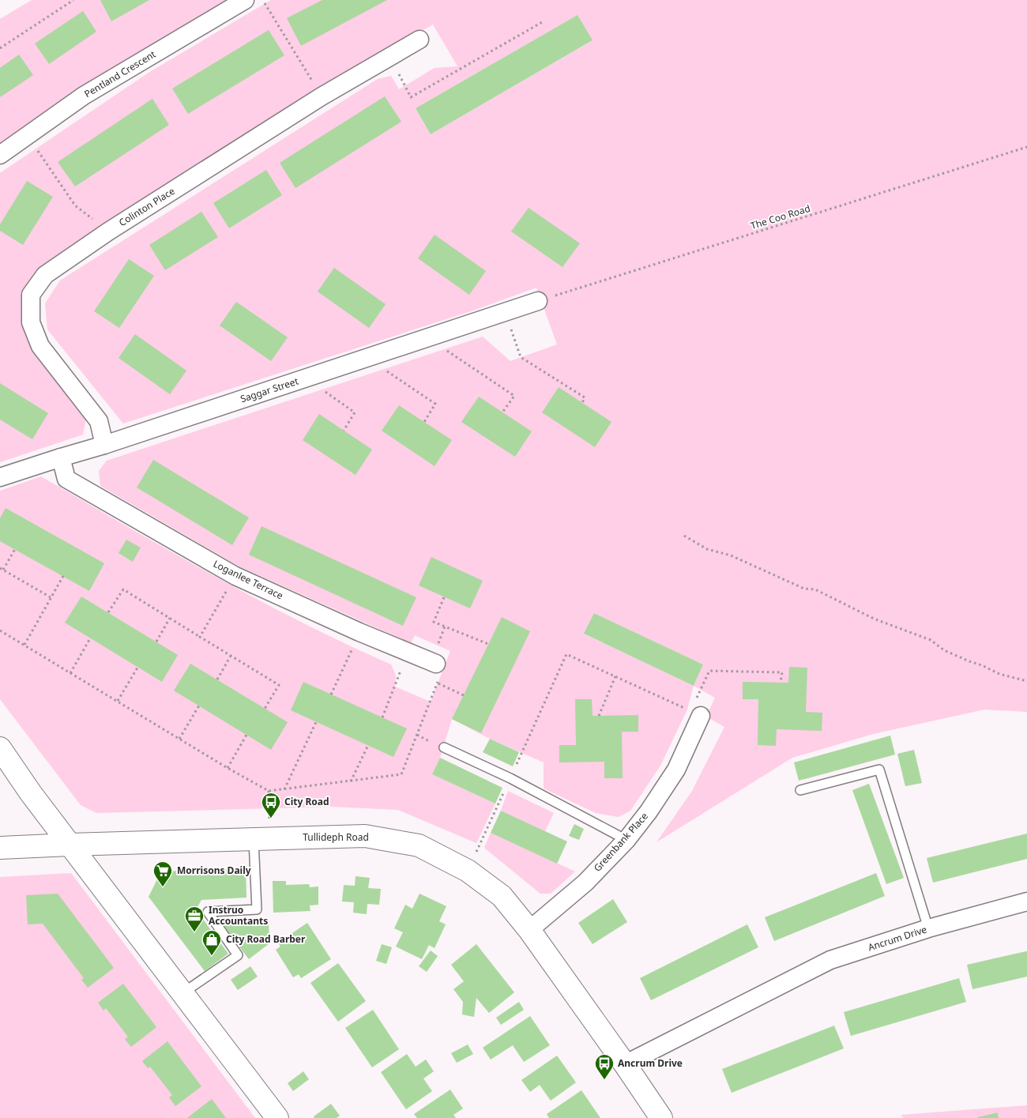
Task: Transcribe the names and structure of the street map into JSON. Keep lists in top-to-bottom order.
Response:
{
  "streets": {
    "street": [
      "Pentland Crescent",
      "Colinton Place",
      "Saggar Street",
      "Loganlee Terrace",
      "Tullideph Road",
      "Greenbank Place",
      "Ancrum Drive"
    ],
    "path": ["The Coo Road"]
  },
  "crossings": [
    ["Colinton Place", "Saggar Street"],
    ["The Coo Road", "Saggar Street"],
    ["Saggar Street", "Loganlee Terrace"],
    ["Tullideph Road", "Greenbank Place"],
    ["Tullideph Road", "Ancrum Drive"]
  ],
  "places": {
    "bus stop": ["City Road", "Ancrum Drive"],
    "supermarket": ["Morrisons Daily"],
    "office": ["Instruo Accountants"],
    "shop": ["City Road Barber"]
  }
}
